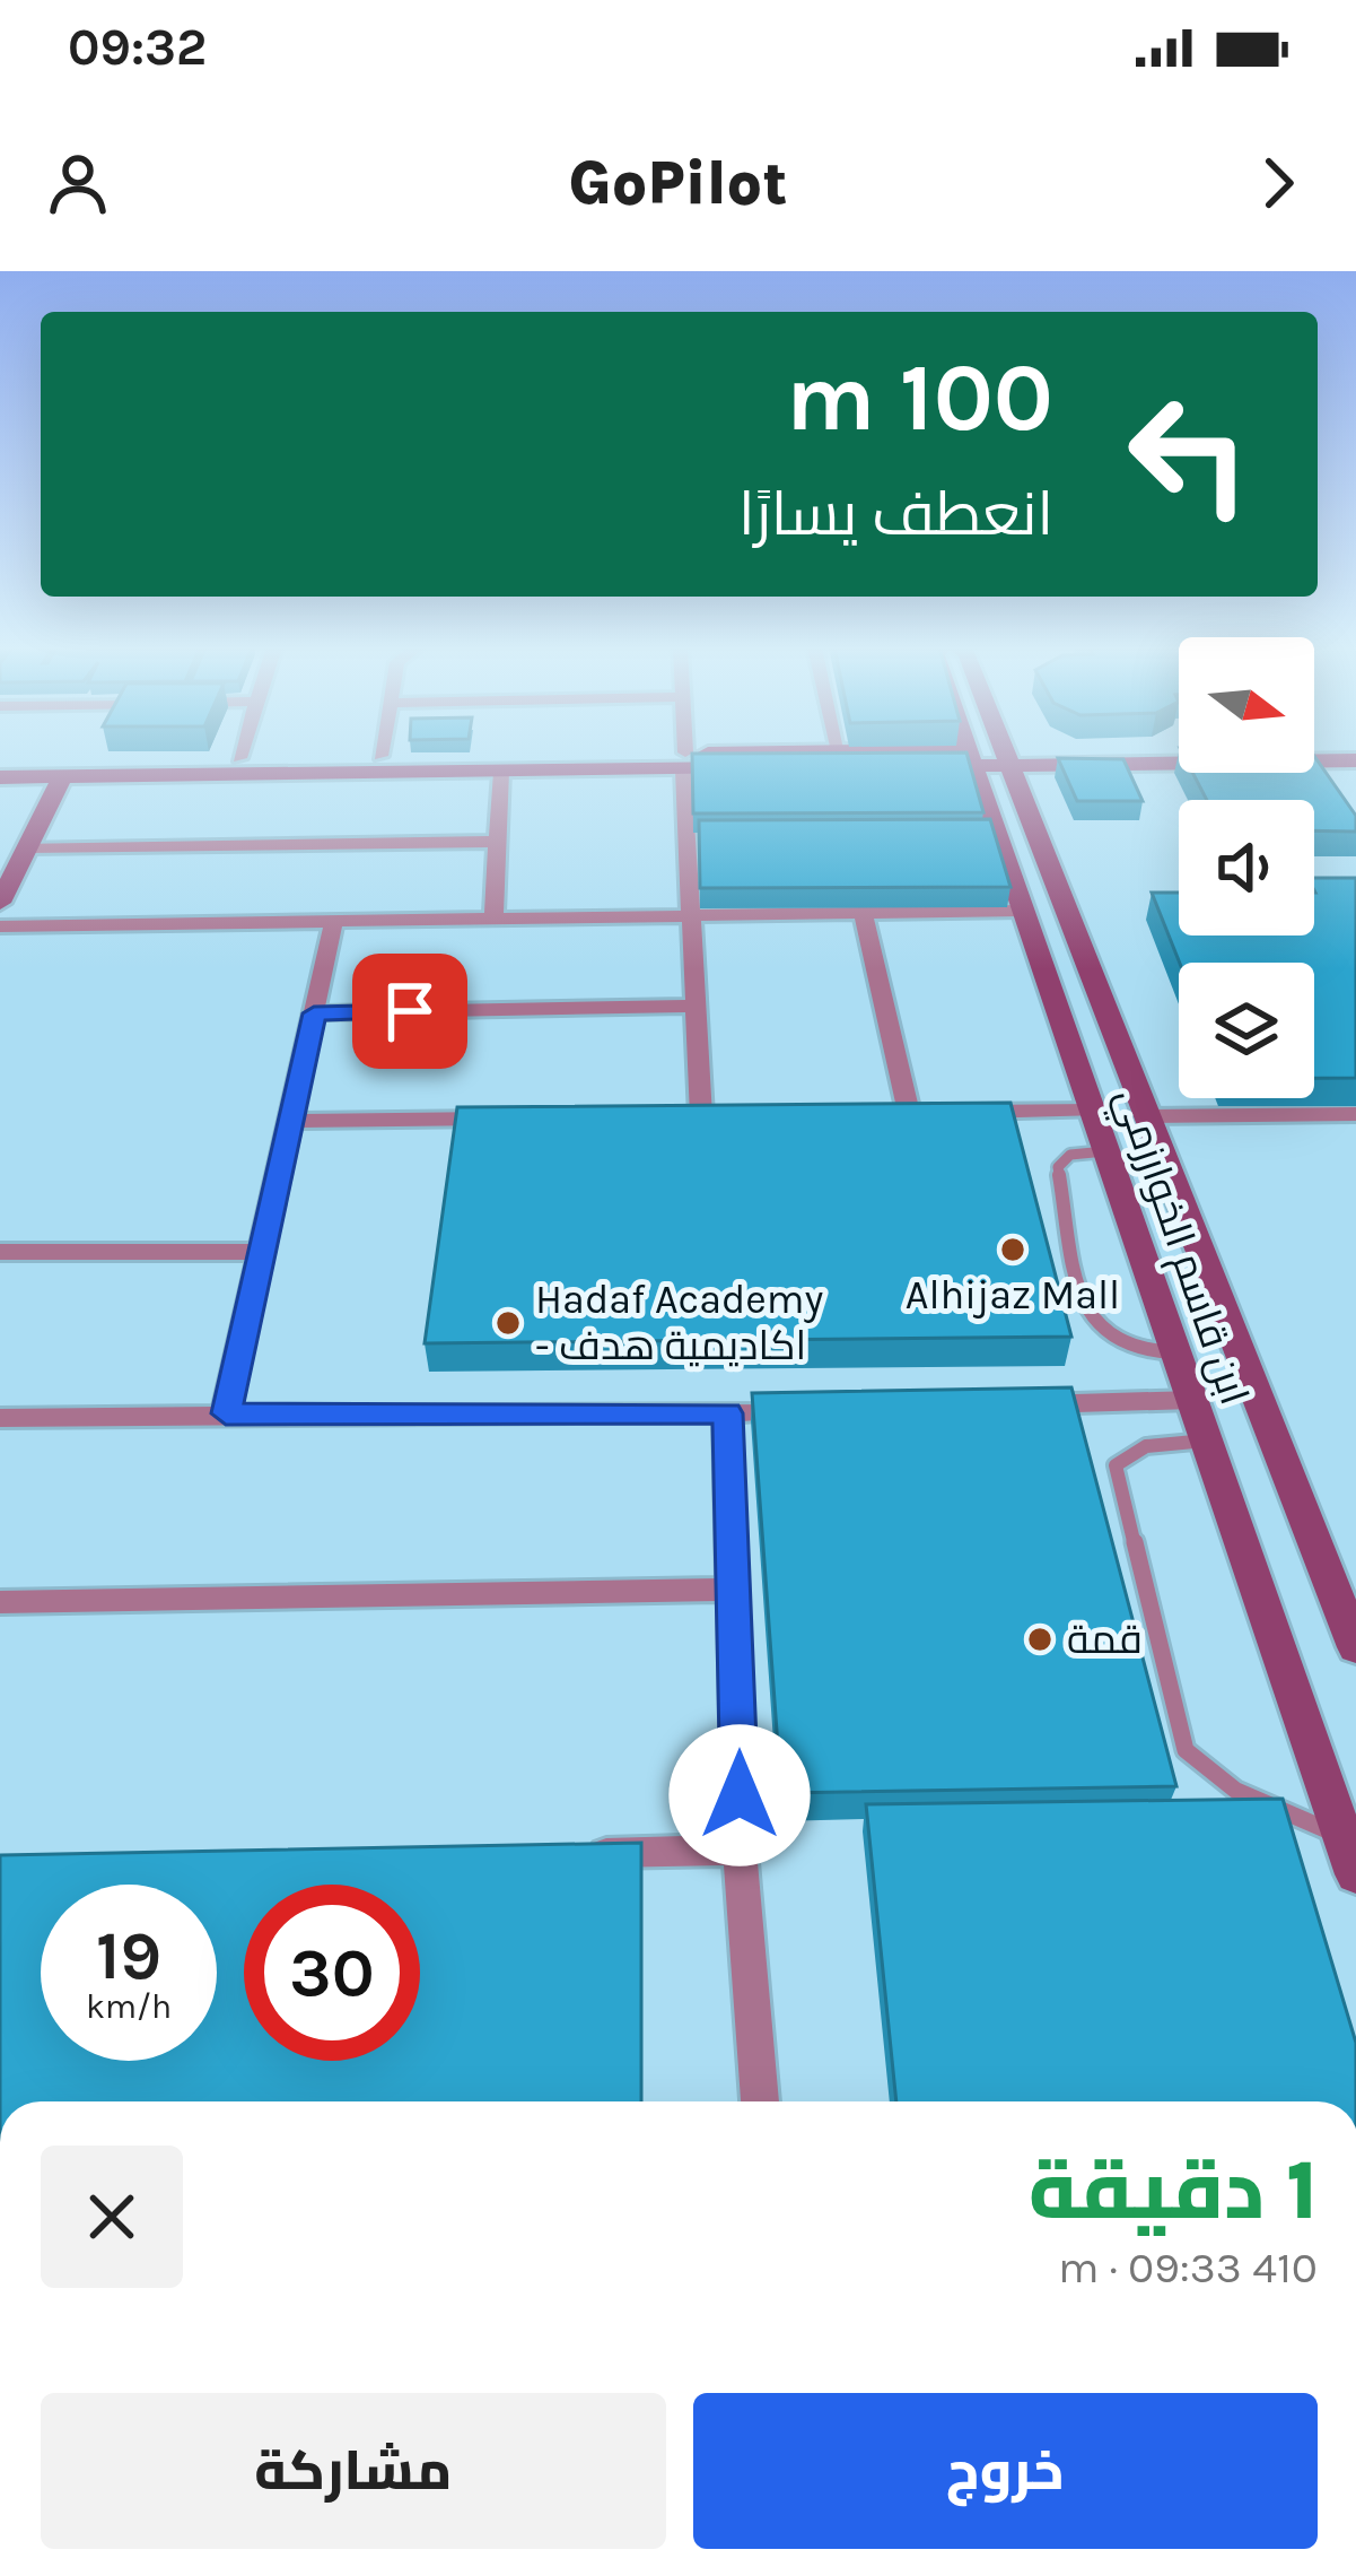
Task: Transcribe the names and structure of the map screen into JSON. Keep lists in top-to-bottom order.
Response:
{
  "streets": {
    "street": ["ابن قاسم الخوارزمي"]
  },
  "places": ["Alhijaz Mall", "Hadaf Academy - اكاديمية هدف", "قمة"],
  "north": "right",
  "page": {
    "status": "09:32",
    "header": "GoPilot",
    "turn": ["100 m", "انعطف يسارًا"],
    "speed": "19 km/h",
    "limit": "30",
    "heading": ["1 دقيقة", "410 m · 09:33"],
    "buttons": ["خروج", "مشاركة"]
  }
}
